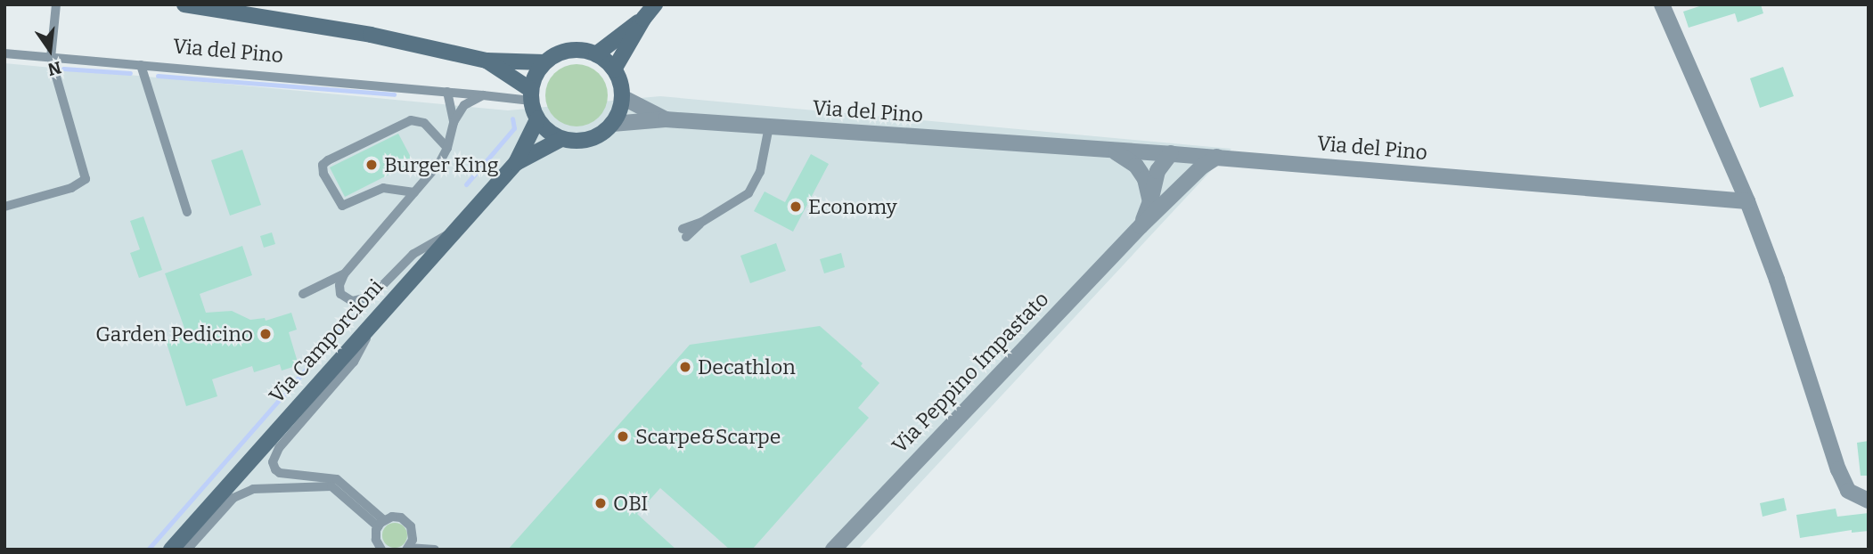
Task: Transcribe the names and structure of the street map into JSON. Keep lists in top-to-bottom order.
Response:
{
  "streets": {
    "main road": ["Via Camporcioni"],
    "street": ["Via del Pino", "Via Peppino Impastato"]
  },
  "crossings": [
    ["Via del Pino", "Via Peppino Impastato"]
  ],
  "places": [
    "Burger King",
    "Economy",
    "Garden Pedicino",
    "Decathlon",
    "Scarpe&Scarpe",
    "OBI"
  ],
  "north": "bottom"
}
